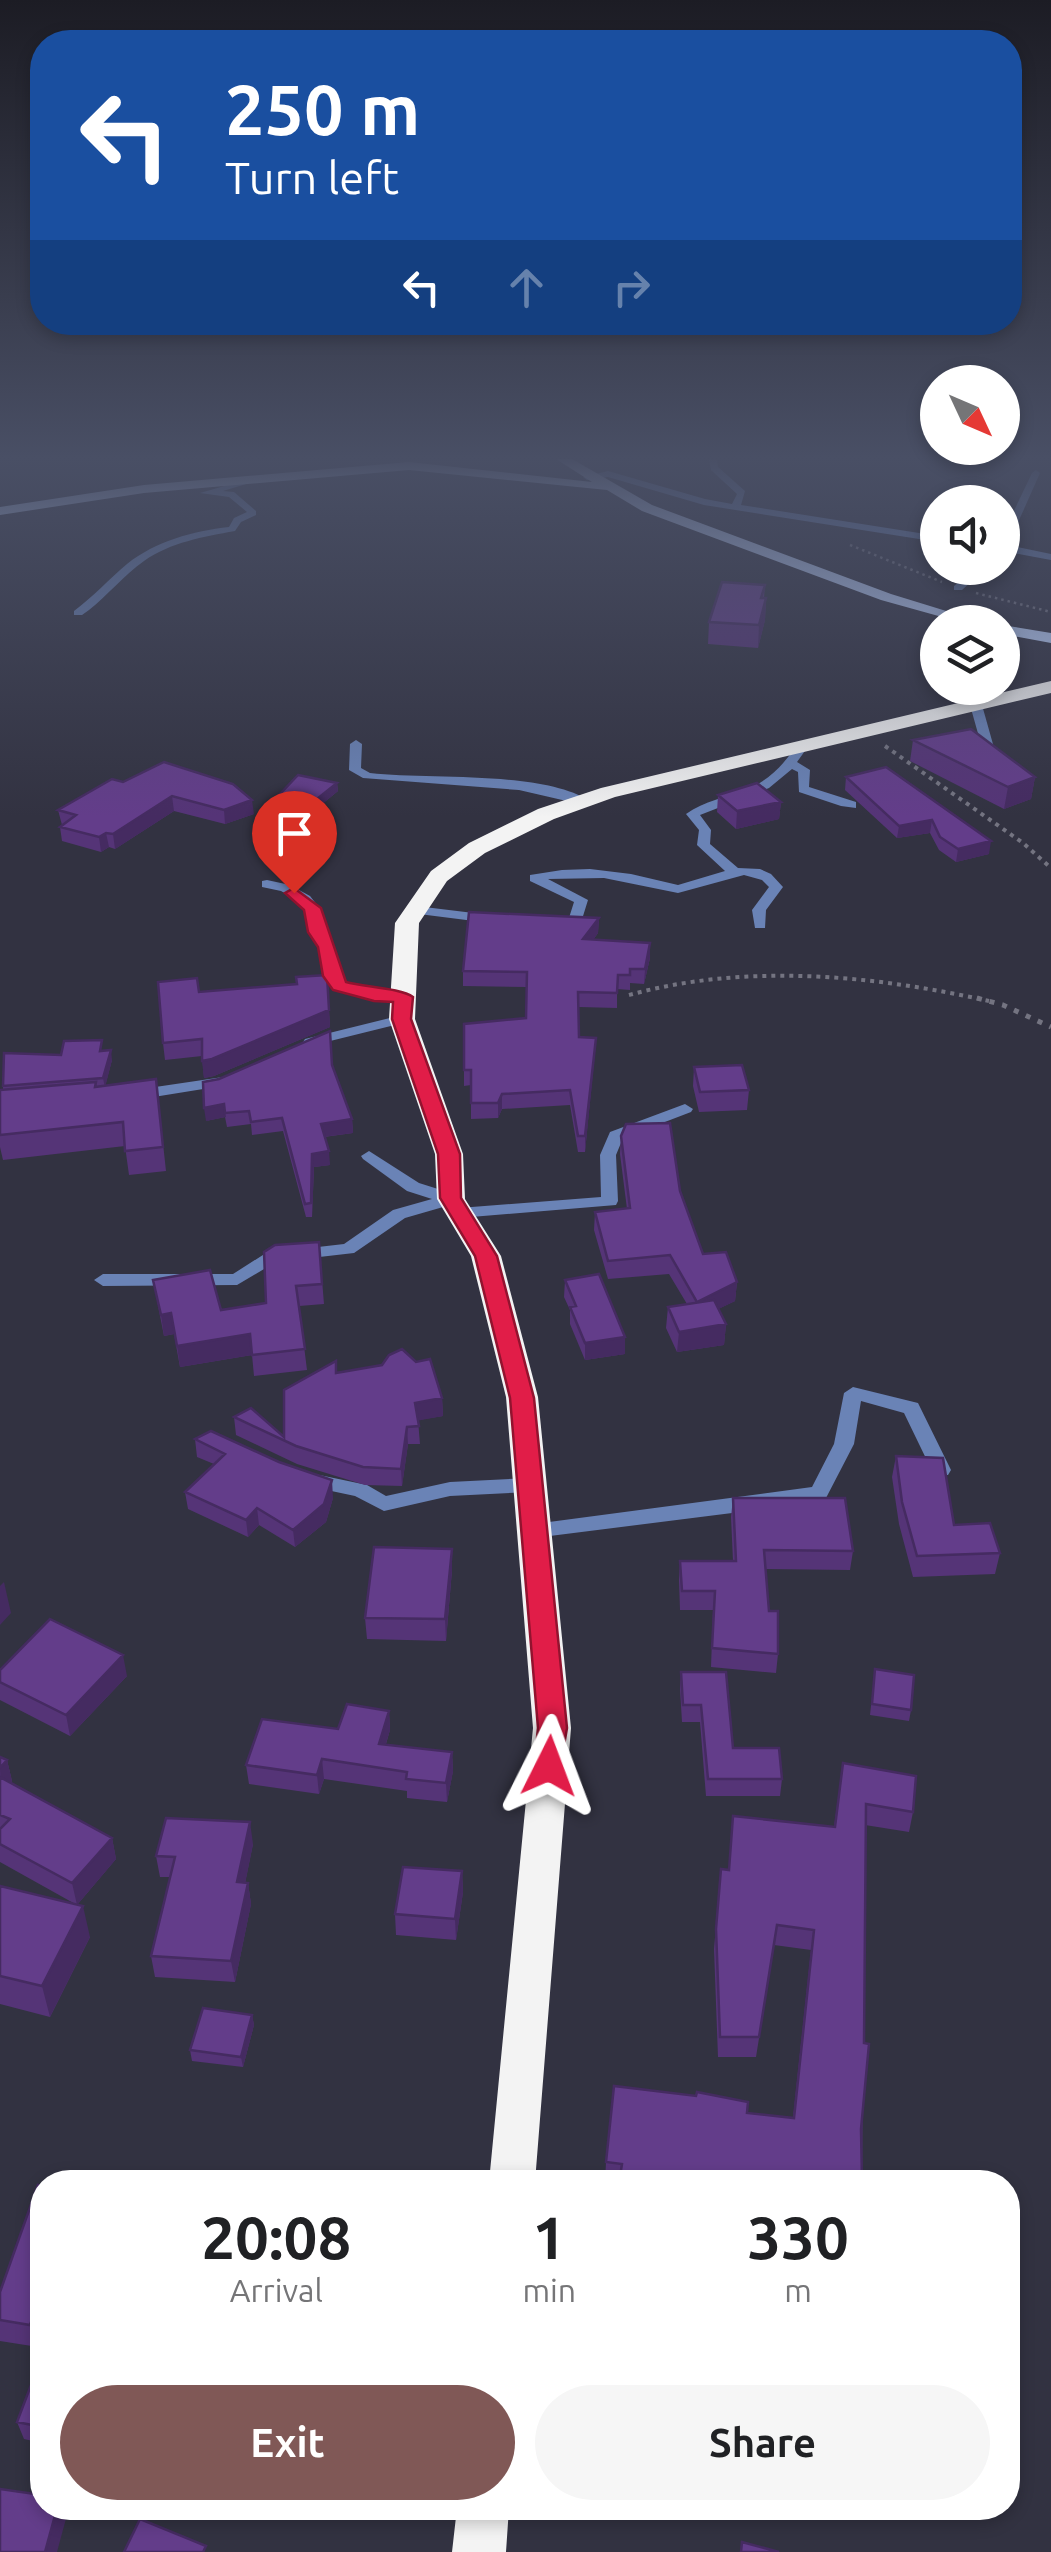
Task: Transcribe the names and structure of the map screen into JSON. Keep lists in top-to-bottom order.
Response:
{
  "north": "bottom right",
  "page": {
    "turn": ["250 m", "Turn left"],
    "eta": [
      "20:08",
      "Arrival",
      "1",
      "min",
      "330",
      "m"
    ],
    "buttons": ["Exit", "Share"]
  }
}
